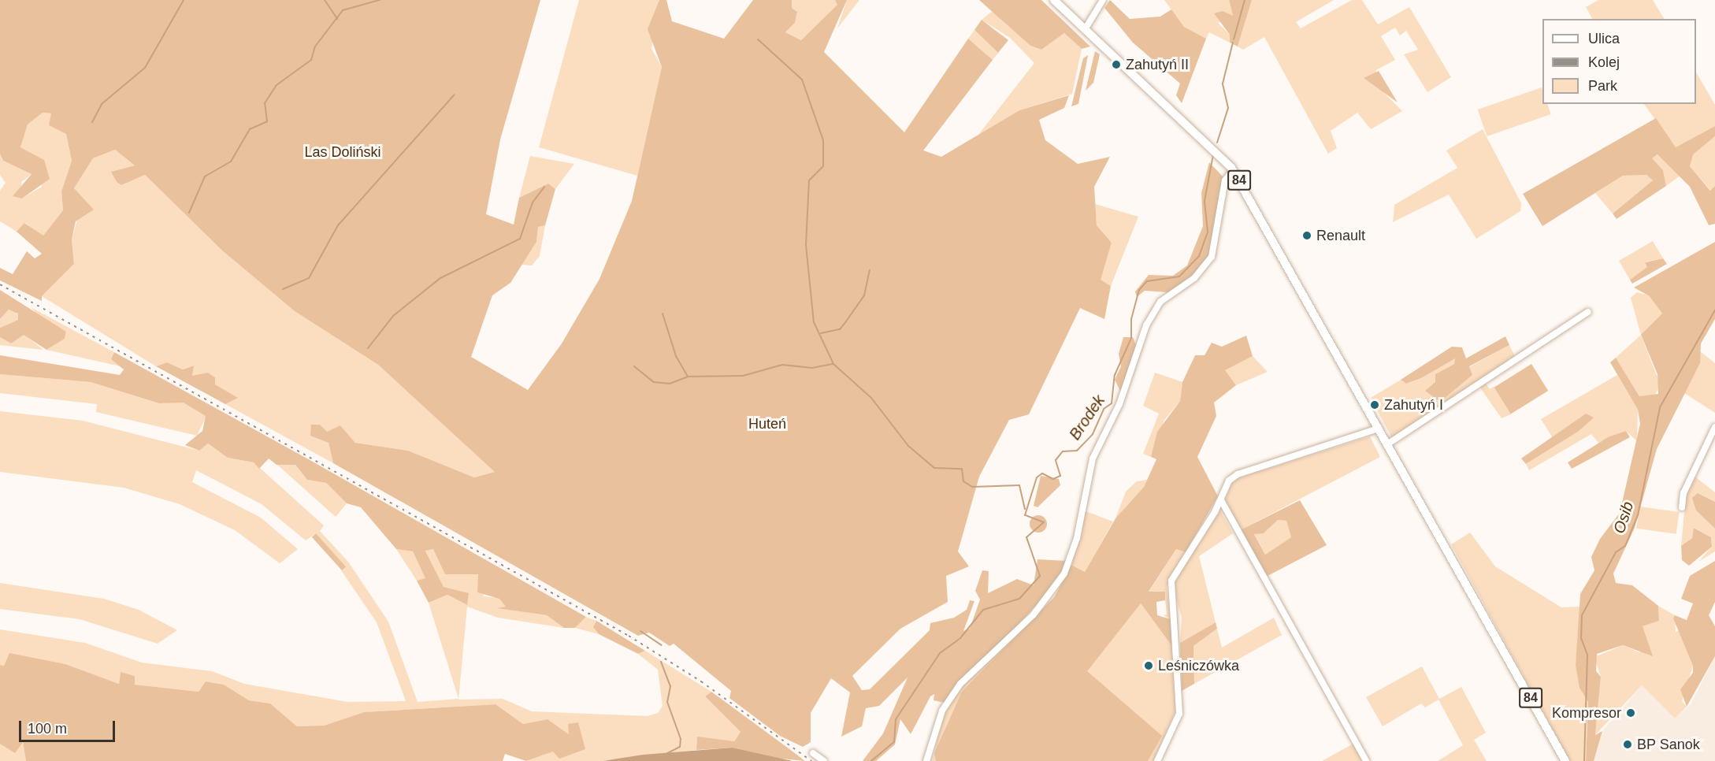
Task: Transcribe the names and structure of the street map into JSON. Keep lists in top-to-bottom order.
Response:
{
  "streets": {
    "main road": ["84"]
  },
  "water": ["Brodek", "Osib"],
  "parks": ["Las Doliński", "Huteń"],
  "places": [
    "Zahutyń II",
    "Renault",
    "Zahutyń I",
    "Leśniczówka",
    "Kompresor",
    "BP Sanok"
  ],
  "legend": ["Ulica", "Kolej", "Park"],
  "scale_bar": "100 m"
}
